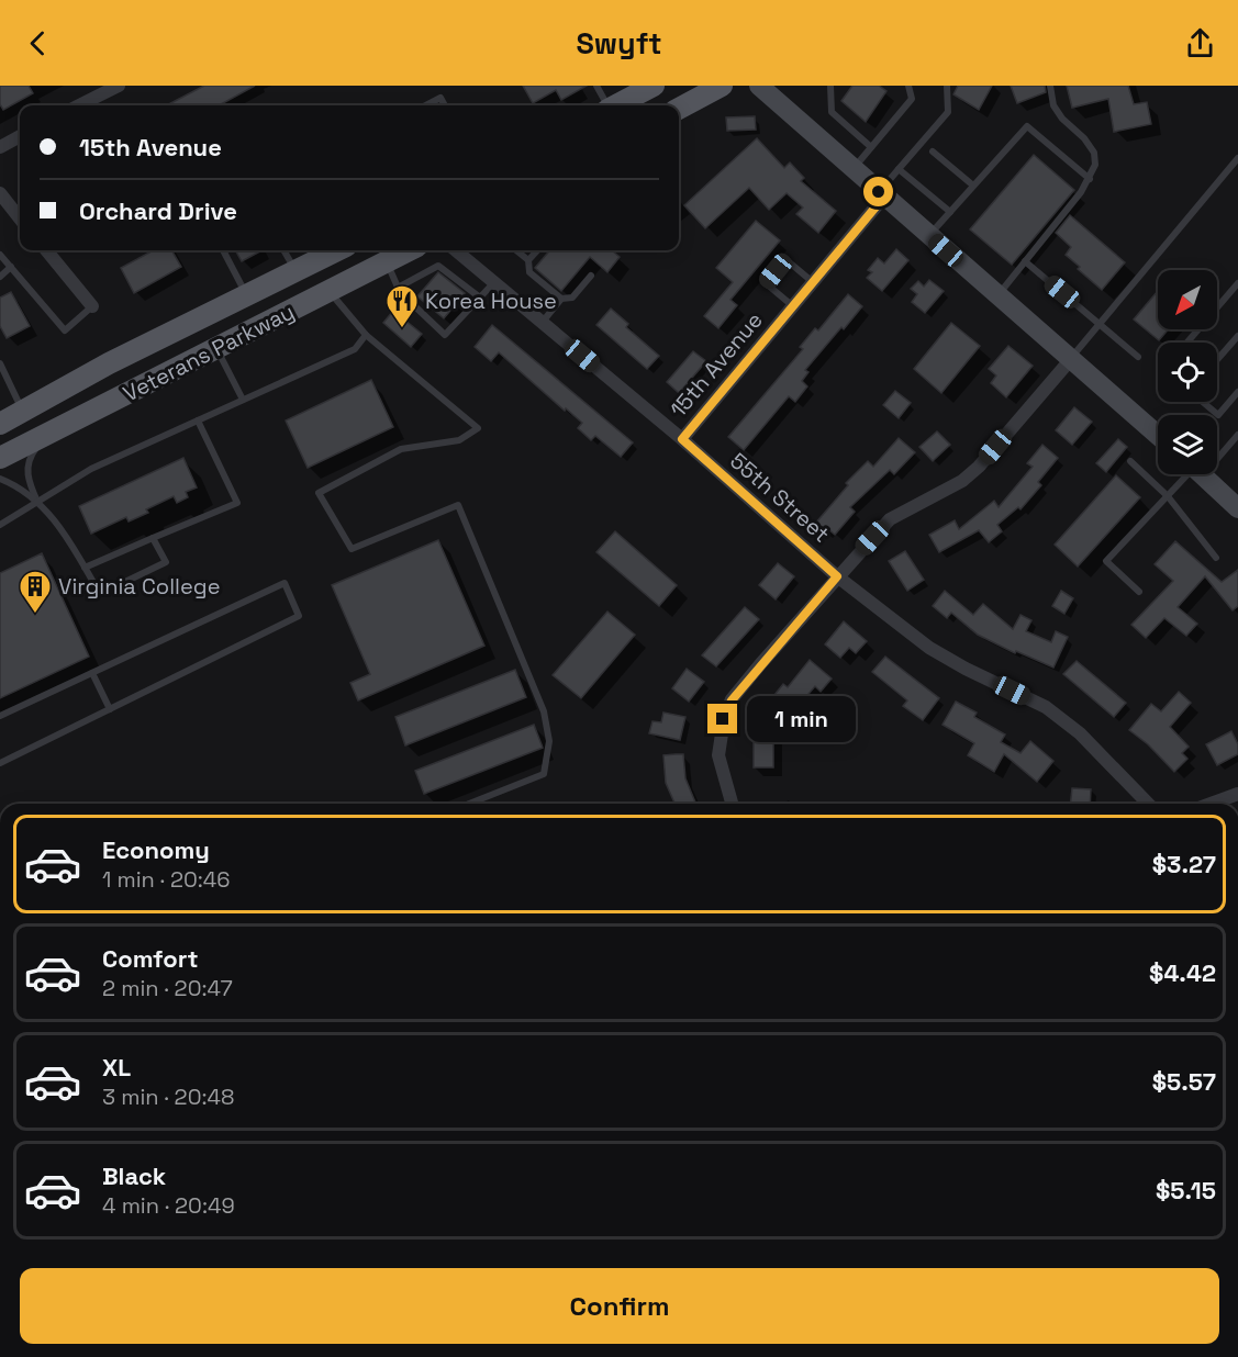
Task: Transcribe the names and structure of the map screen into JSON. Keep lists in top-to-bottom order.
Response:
{
  "streets": {
    "main road": ["Veterans Parkway"],
    "street": ["15th Avenue", "55th Street"]
  },
  "crossings": [
    ["15th Avenue", "55th Street"]
  ],
  "places": {
    "restaurant": ["Korea House"],
    "building": ["Virginia College"]
  },
  "north": "bottom left",
  "page": {
    "header": "Swyft",
    "banner": ["15th Avenue", "Orchard Drive"],
    "bubble": "1 min",
    "list": [
      {
        "name": "Economy",
        "note": "1 min · 20:46",
        "value": "$3.27"
      },
      {
        "name": "Comfort",
        "note": "2 min · 20:47",
        "value": "$4.42"
      },
      {
        "name": "XL",
        "note": "3 min · 20:48",
        "value": "$5.57"
      },
      {
        "name": "Black",
        "note": "4 min · 20:49",
        "value": "$5.15"
      }
    ],
    "buttons": "Confirm"
  }
}
